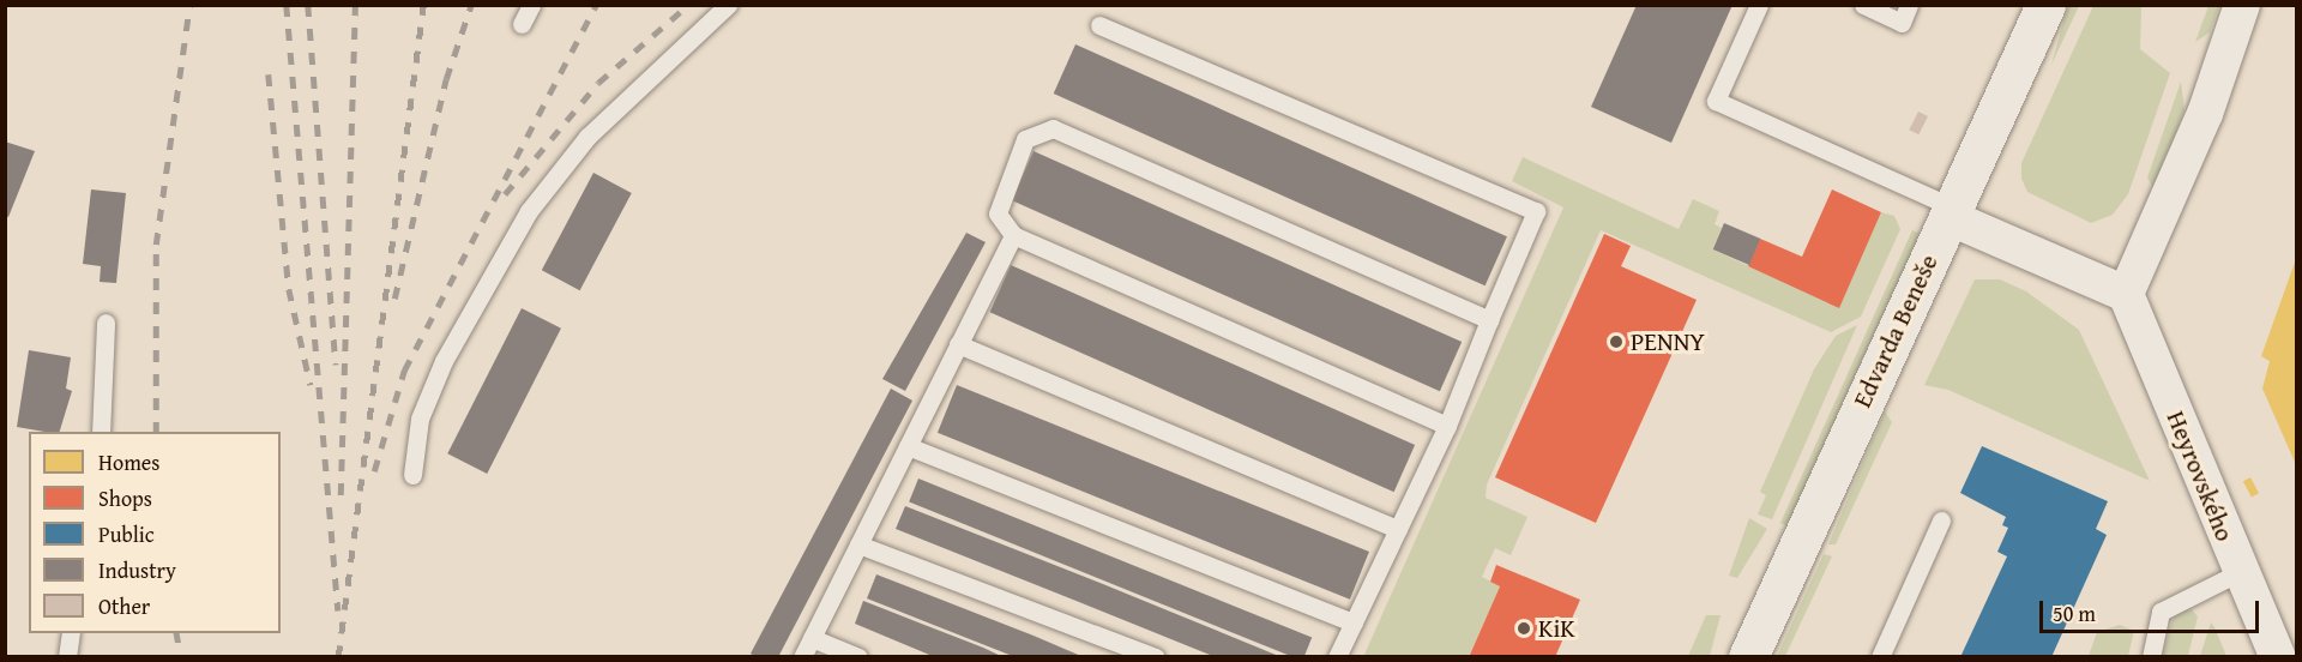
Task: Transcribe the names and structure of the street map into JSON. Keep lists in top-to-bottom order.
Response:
{
  "streets": {
    "street": ["Edvarda Beneše", "Heyrovského"]
  },
  "places": ["PENNY", "KiK"],
  "legend": [
    "Homes",
    "Shops",
    "Public",
    "Industry",
    "Other"
  ],
  "scale_bar": "50 m"
}
